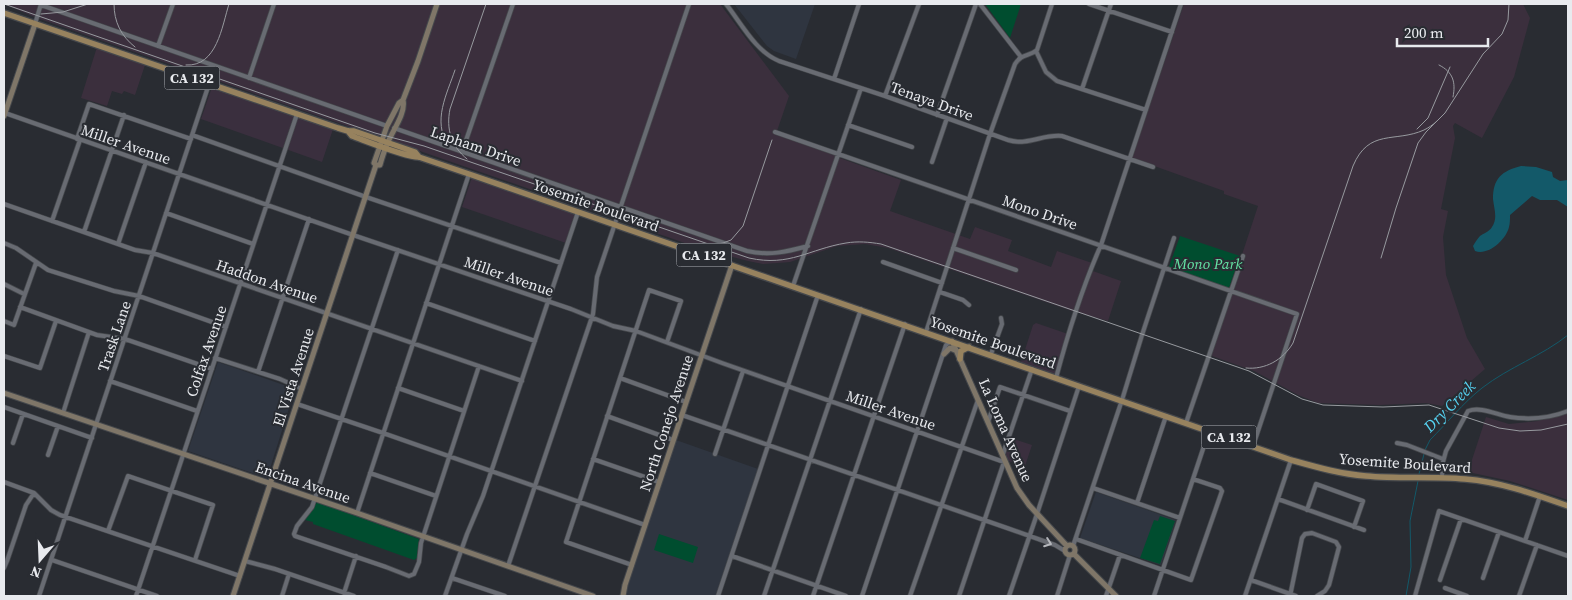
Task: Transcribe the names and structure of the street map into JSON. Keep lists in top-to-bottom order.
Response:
{
  "streets": {
    "main road": ["CA 132", "Yosemite Boulevard"],
    "street": [
      "Tenaya Drive",
      "Miller Avenue",
      "Lapham Drive",
      "Mono Drive",
      "Haddon Avenue",
      "Trask Lane",
      "Colfax Avenue",
      "El Vista Avenue",
      "North Conejo Avenue",
      "La Loma Avenue",
      "Encina Avenue"
    ]
  },
  "crossings": [
    ["Miller Avenue", "Trask Lane"],
    ["Miller Avenue", "Colfax Avenue"],
    ["Miller Avenue", "El Vista Avenue"],
    ["Miller Avenue", "North Conejo Avenue"],
    ["Miller Avenue", "La Loma Avenue"],
    ["Yosemite Boulevard", "Mono Drive"],
    ["Yosemite Boulevard", "Trask Lane"],
    ["Yosemite Boulevard", "Colfax Avenue"],
    ["Yosemite Boulevard", "El Vista Avenue"],
    ["Yosemite Boulevard", "North Conejo Avenue"],
    ["Yosemite Boulevard", "La Loma Avenue"],
    ["Haddon Avenue", "Trask Lane"],
    ["Haddon Avenue", "Colfax Avenue"],
    ["Haddon Avenue", "El Vista Avenue"],
    ["Trask Lane", "Encina Avenue"],
    ["Colfax Avenue", "Encina Avenue"],
    ["El Vista Avenue", "Encina Avenue"]
  ],
  "water": ["Dry Creek"],
  "parks": ["Mono Park"],
  "scale_bar": "200 m",
  "north": "bottom"
}
